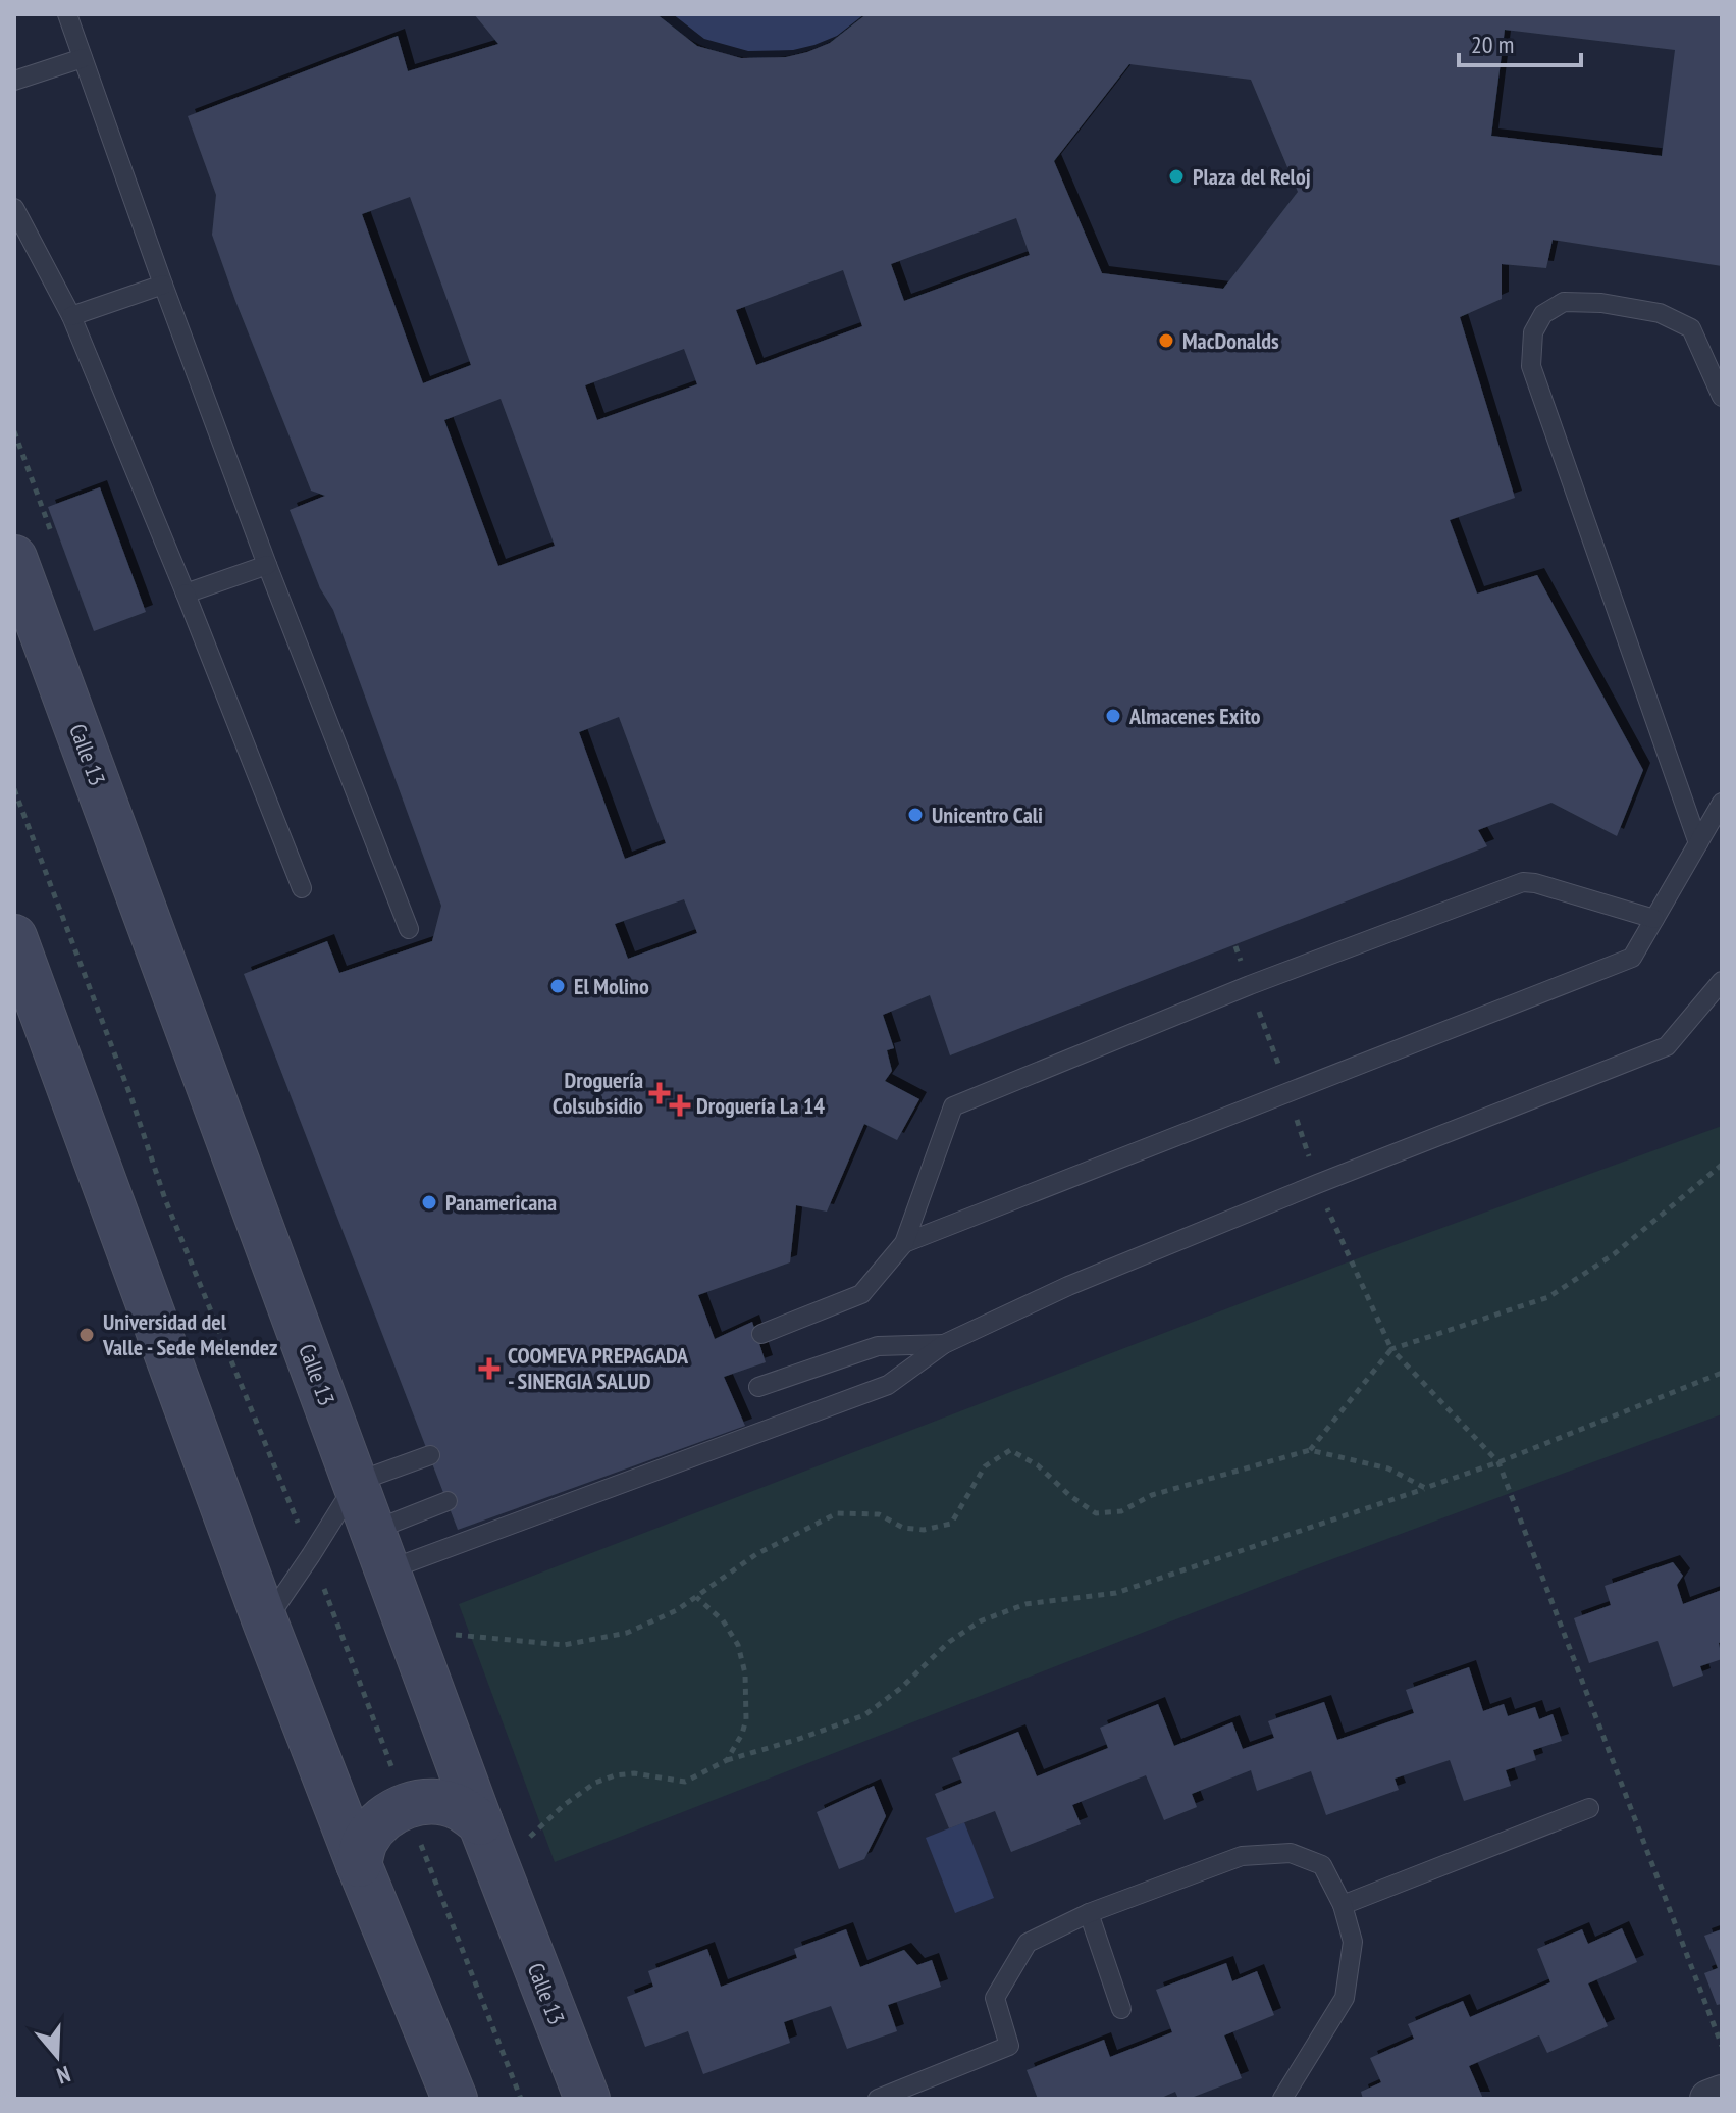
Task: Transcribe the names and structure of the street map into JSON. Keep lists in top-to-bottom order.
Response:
{
  "streets": {
    "main road": ["Calle 13"]
  },
  "places": {
    "other": [
      "Plaza del Reloj",
      "MacDonalds",
      "Almacenes Exito",
      "Unicentro Cali",
      "El Molino",
      "Panamericana",
      "Universidad del Valle - Sede Melendez"
    ],
    "health": ["Droguería Colsubsidio", "Droguería La 14", "COOMEVA PREPAGADA - SINERGIA SALUD"]
  },
  "scale_bar": "20 m",
  "north": "bottom"
}
